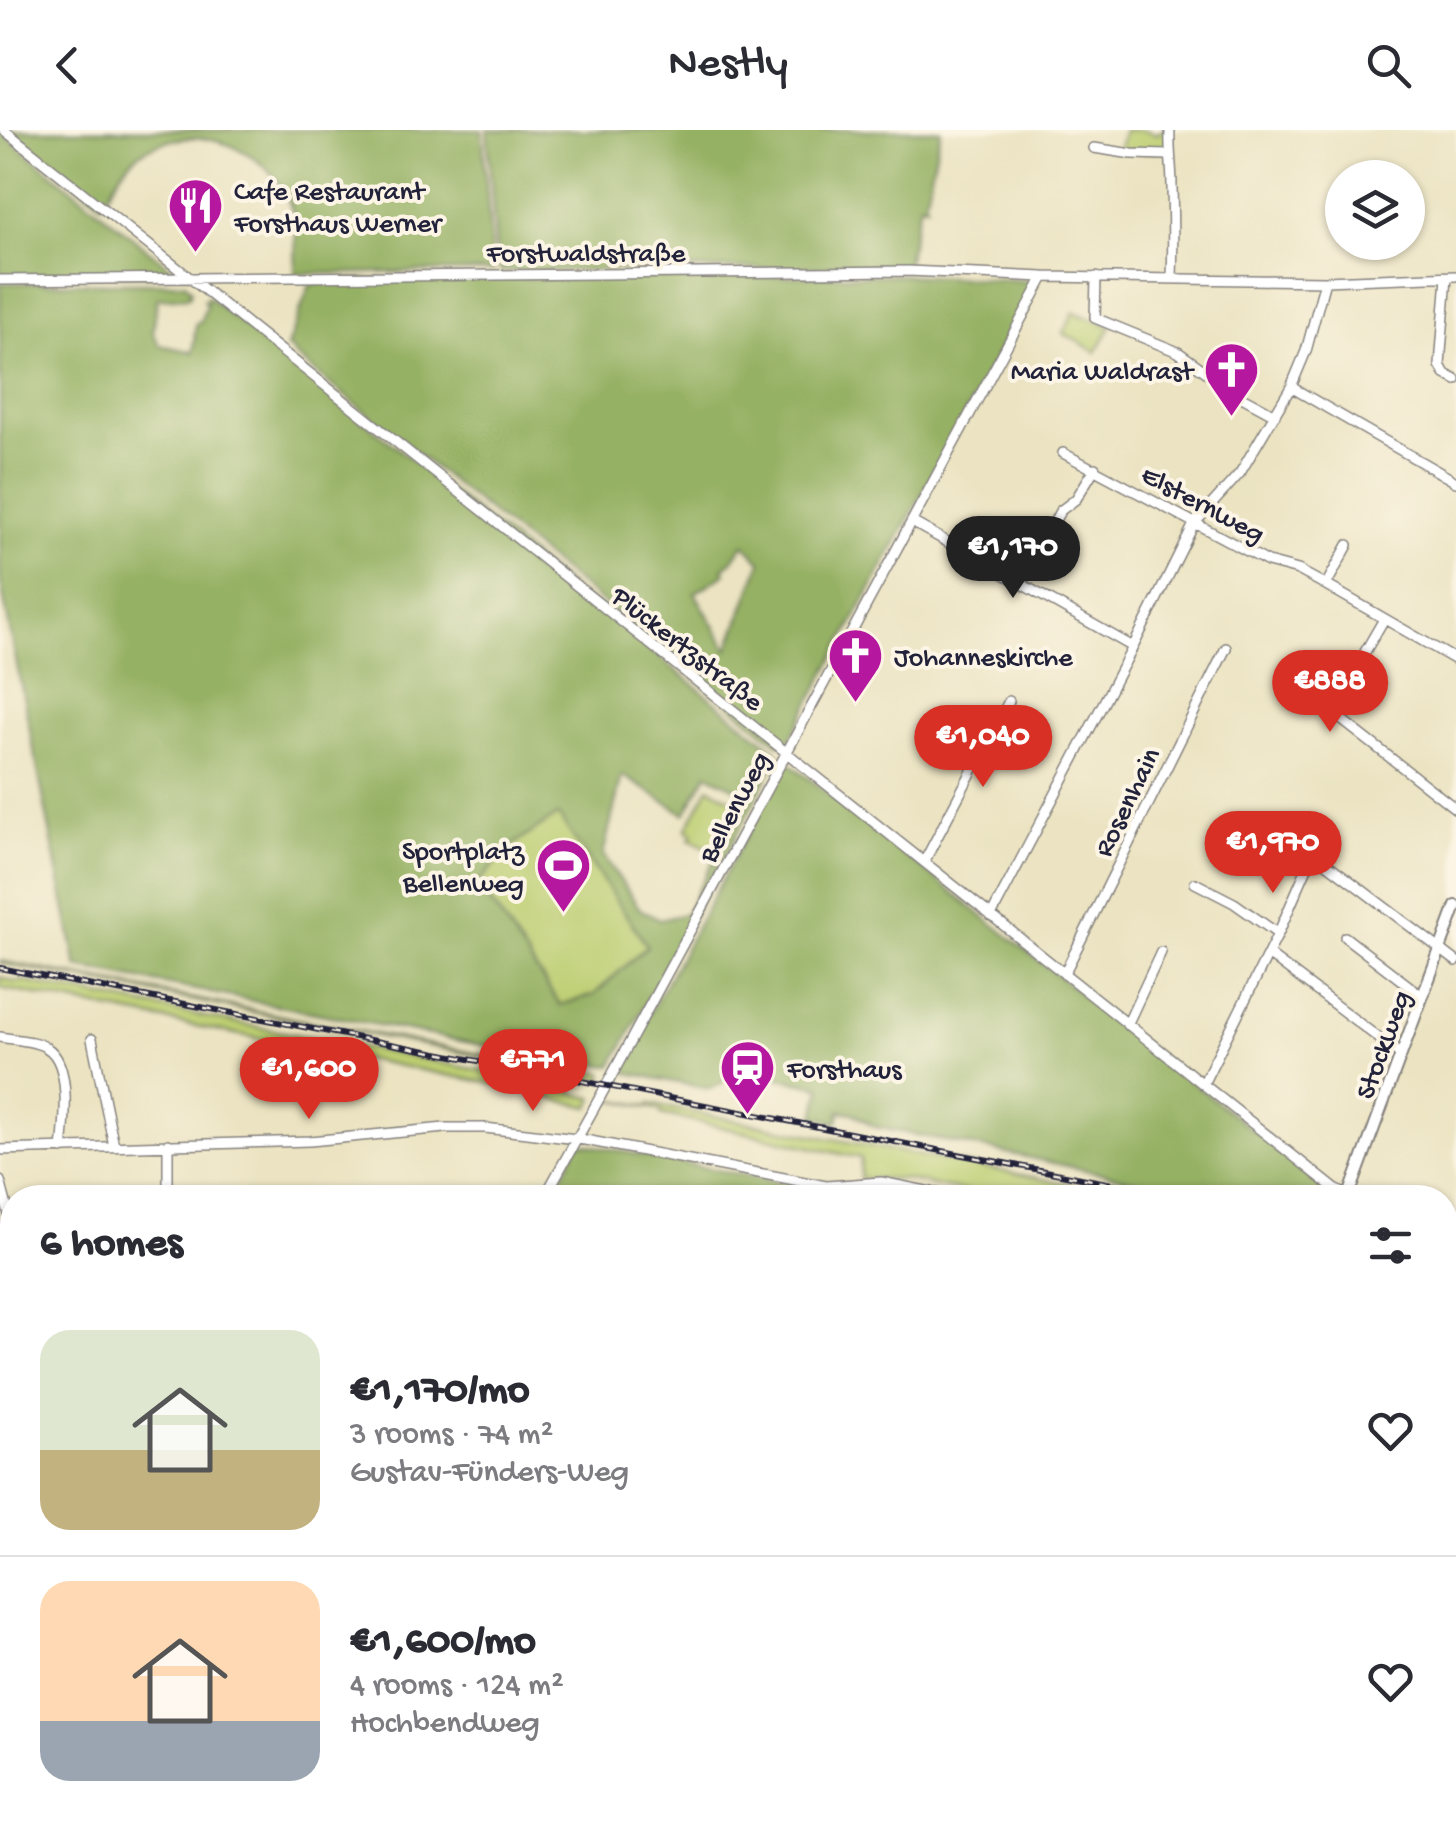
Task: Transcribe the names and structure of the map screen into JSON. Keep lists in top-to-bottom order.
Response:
{
  "streets": {
    "street": [
      "Forstwaldstraße",
      "Elsternweg",
      "Plückertzstraße",
      "Rosenhain",
      "Bellenweg",
      "Stockweg"
    ]
  },
  "crossings": [
    ["Forstwaldstraße", "Plückertzstraße"],
    ["Forstwaldstraße", "Bellenweg"],
    ["Plückertzstraße", "Rosenhain"],
    ["Plückertzstraße", "Bellenweg"]
  ],
  "places": {
    "restaurant": ["Cafe Restaurant Forsthaus Werner"],
    "church": ["Maria Waldrast", "Johanneskirche"],
    "sports": ["Sportplatz Bellenweg"],
    "station": ["Forsthaus"]
  },
  "page": {
    "header": "Nestly",
    "price": [
      "€1,170",
      "€888",
      "€1,040",
      "€1,970",
      "€771",
      "€1,600"
    ],
    "heading": "6 homes",
    "list": [
      {
        "name": "€1,170/mo",
        "note": "3 rooms · 74 m² · Gustav-Fünders-Weg"
      },
      {
        "name": "€1,600/mo",
        "note": "4 rooms · 124 m² · Hochbendweg"
      }
    ]
  }
}
